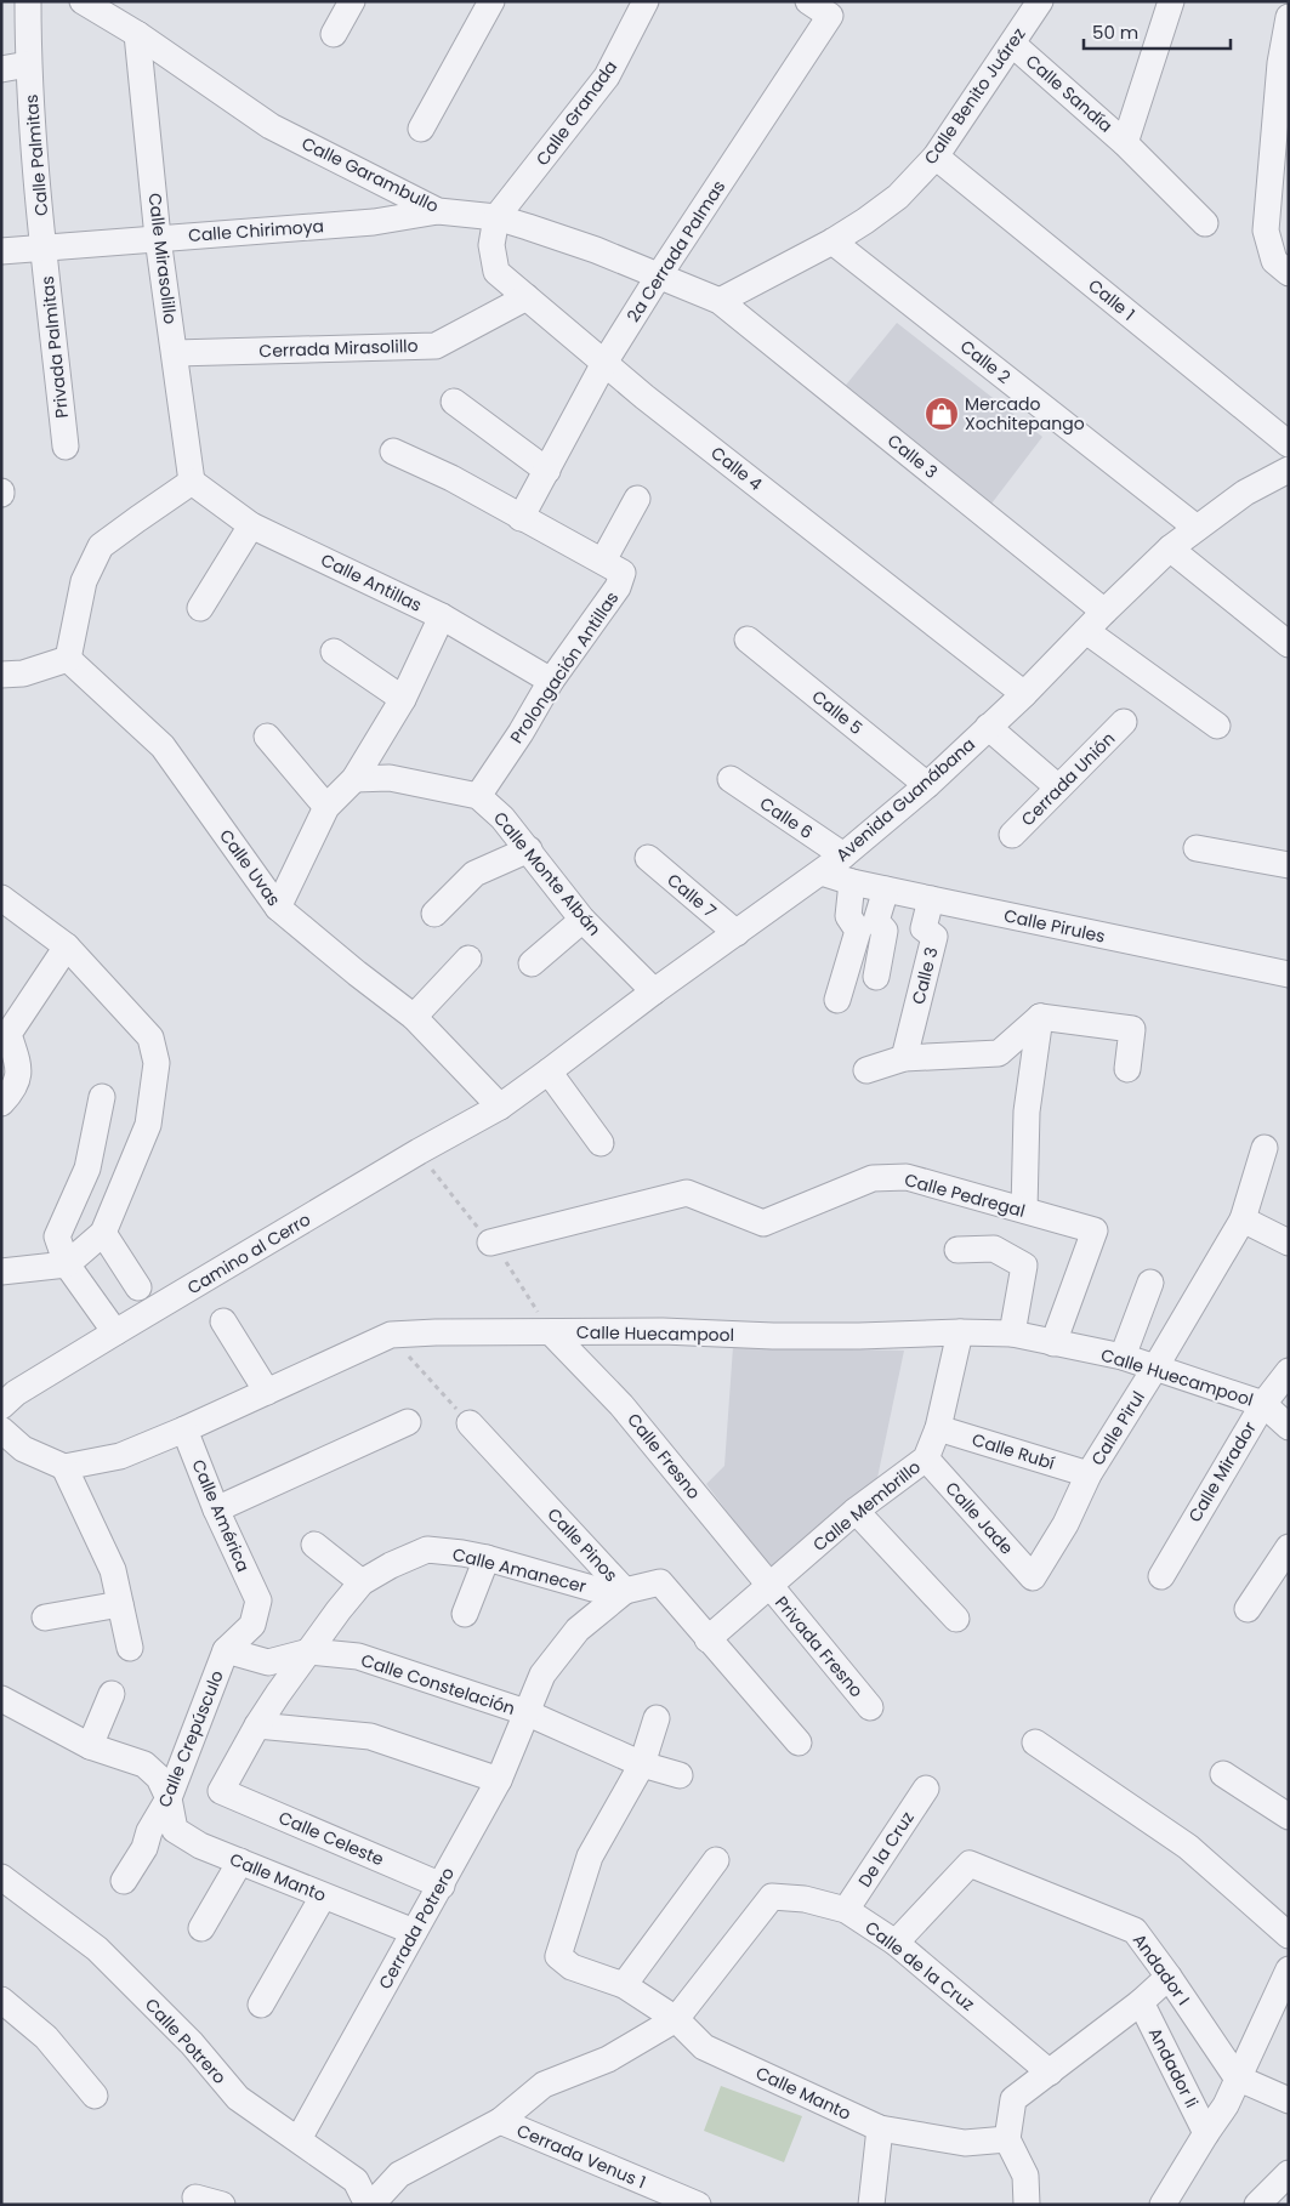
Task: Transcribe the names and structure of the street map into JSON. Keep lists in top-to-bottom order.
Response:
{
  "streets": {
    "street": [
      "Calle Sandía",
      "Calle Benito Juárez",
      "Calle Granada",
      "Calle Palmitas",
      "Calle Garambullo",
      "Calle Chirimoya",
      "2a Cerrada Palmas",
      "Calle Mirasolillo",
      "Calle 1",
      "Privada Palmitas",
      "Cerrada Mirasolillo",
      "Calle 2",
      "Calle 3",
      "Calle 4",
      "Calle Antillas",
      "Prolongación Antillas",
      "Calle 5",
      "Cerrada Unión",
      "Avenida Guanábana",
      "Calle 6",
      "Calle Uvas",
      "Calle Monte Albán",
      "Calle 7",
      "Calle Pirules",
      "Calle Pedregal",
      "Camino al Cerro",
      "Calle Huecampool",
      "Calle Pirul",
      "Calle Rubí",
      "Calle Fresno",
      "Calle Mirador",
      "Calle Membrillo",
      "Calle América",
      "Calle Jade",
      "Calle Pinos",
      "Calle Amanecer",
      "Privada Fresno",
      "Calle Constelación",
      "Calle Crepúsculo",
      "Calle Celeste",
      "De la Cruz",
      "Calle Manto",
      "Cerrada Potrero",
      "Calle de la Cruz",
      "Andador I",
      "Calle Potrero",
      "Andador Ii",
      "Cerrada Venus 1"
    ]
  },
  "crossings": [
    ["Calle Sandía", "Calle Benito Juárez"],
    ["Calle Benito Juárez", "Calle Garambullo"],
    ["Calle Benito Juárez", "Calle 1"],
    ["Calle Benito Juárez", "Calle 2"],
    ["Calle Benito Juárez", "Calle 3"],
    ["Calle Granada", "Calle Garambullo"],
    ["Calle Granada", "Calle 4"],
    ["Calle Palmitas", "Calle Chirimoya"],
    ["Calle Palmitas", "Privada Palmitas"],
    ["Calle Garambullo", "Calle Chirimoya"],
    ["Calle Garambullo", "2a Cerrada Palmas"],
    ["Calle Garambullo", "Calle Mirasolillo"],
    ["Calle Garambullo", "Calle 3"],
    ["Calle Garambullo", "Calle 4"],
    ["Calle Chirimoya", "Calle Mirasolillo"],
    ["Calle Chirimoya", "Privada Palmitas"],
    ["2a Cerrada Palmas", "Calle 4"],
    ["2a Cerrada Palmas", "Prolongación Antillas"],
    ["Calle Mirasolillo", "Cerrada Mirasolillo"],
    ["Calle Mirasolillo", "Calle Antillas"],
    ["Cerrada Mirasolillo", "Calle 4"],
    ["Calle 2", "Avenida Guanábana"],
    ["Calle 3", "Avenida Guanábana"],
    ["Calle 3", "Calle Pirules"],
    ["Calle 4", "Avenida Guanábana"],
    ["Calle Antillas", "Prolongación Antillas"],
    ["Prolongación Antillas", "Calle Monte Albán"],
    ["Calle 5", "Avenida Guanábana"],
    ["Avenida Guanábana", "Calle 6"],
    ["Avenida Guanábana", "Calle Uvas"],
    ["Avenida Guanábana", "Calle Monte Albán"],
    ["Avenida Guanábana", "Calle 7"],
    ["Avenida Guanábana", "Calle Pirules"],
    ["Avenida Guanábana", "Camino al Cerro"],
    ["Calle Uvas", "Camino al Cerro"],
    ["Calle Pedregal", "Calle Huecampool"],
    ["Calle Huecampool", "Calle Pirul"],
    ["Calle Huecampool", "Calle Fresno"],
    ["Calle Huecampool", "Calle Mirador"],
    ["Calle Huecampool", "Calle Membrillo"],
    ["Calle Huecampool", "Calle América"],
    ["Calle Pirul", "Calle Rubí"],
    ["Calle Pirul", "Calle Jade"],
    ["Calle Rubí", "Calle Membrillo"],
    ["Calle Fresno", "Calle Membrillo"],
    ["Calle Fresno", "Privada Fresno"],
    ["Calle Membrillo", "Calle Jade"],
    ["Calle Membrillo", "Calle Pinos"],
    ["Calle Membrillo", "Privada Fresno"],
    ["Calle América", "Calle Crepúsculo"],
    ["Calle Pinos", "Calle Amanecer"],
    ["Calle Pinos", "Cerrada Potrero"],
    ["Calle Amanecer", "Calle Constelación"],
    ["Calle Amanecer", "Calle Celeste"],
    ["Calle Amanecer", "Cerrada Potrero"],
    ["Calle Constelación", "Calle Crepúsculo"],
    ["Calle Constelación", "Calle Manto"],
    ["Calle Constelación", "Cerrada Potrero"],
    ["Calle Crepúsculo", "Calle Manto"],
    ["Calle Celeste", "Cerrada Potrero"],
    ["De la Cruz", "Calle de la Cruz"],
    ["Calle Manto", "Cerrada Potrero"],
    ["Calle Manto", "Calle de la Cruz"],
    ["Cerrada Potrero", "Calle Potrero"],
    ["Calle de la Cruz", "Andador I"]
  ],
  "places": {
    "shop": ["Mercado Xochitepango"]
  },
  "scale_bar": "50 m"
}
